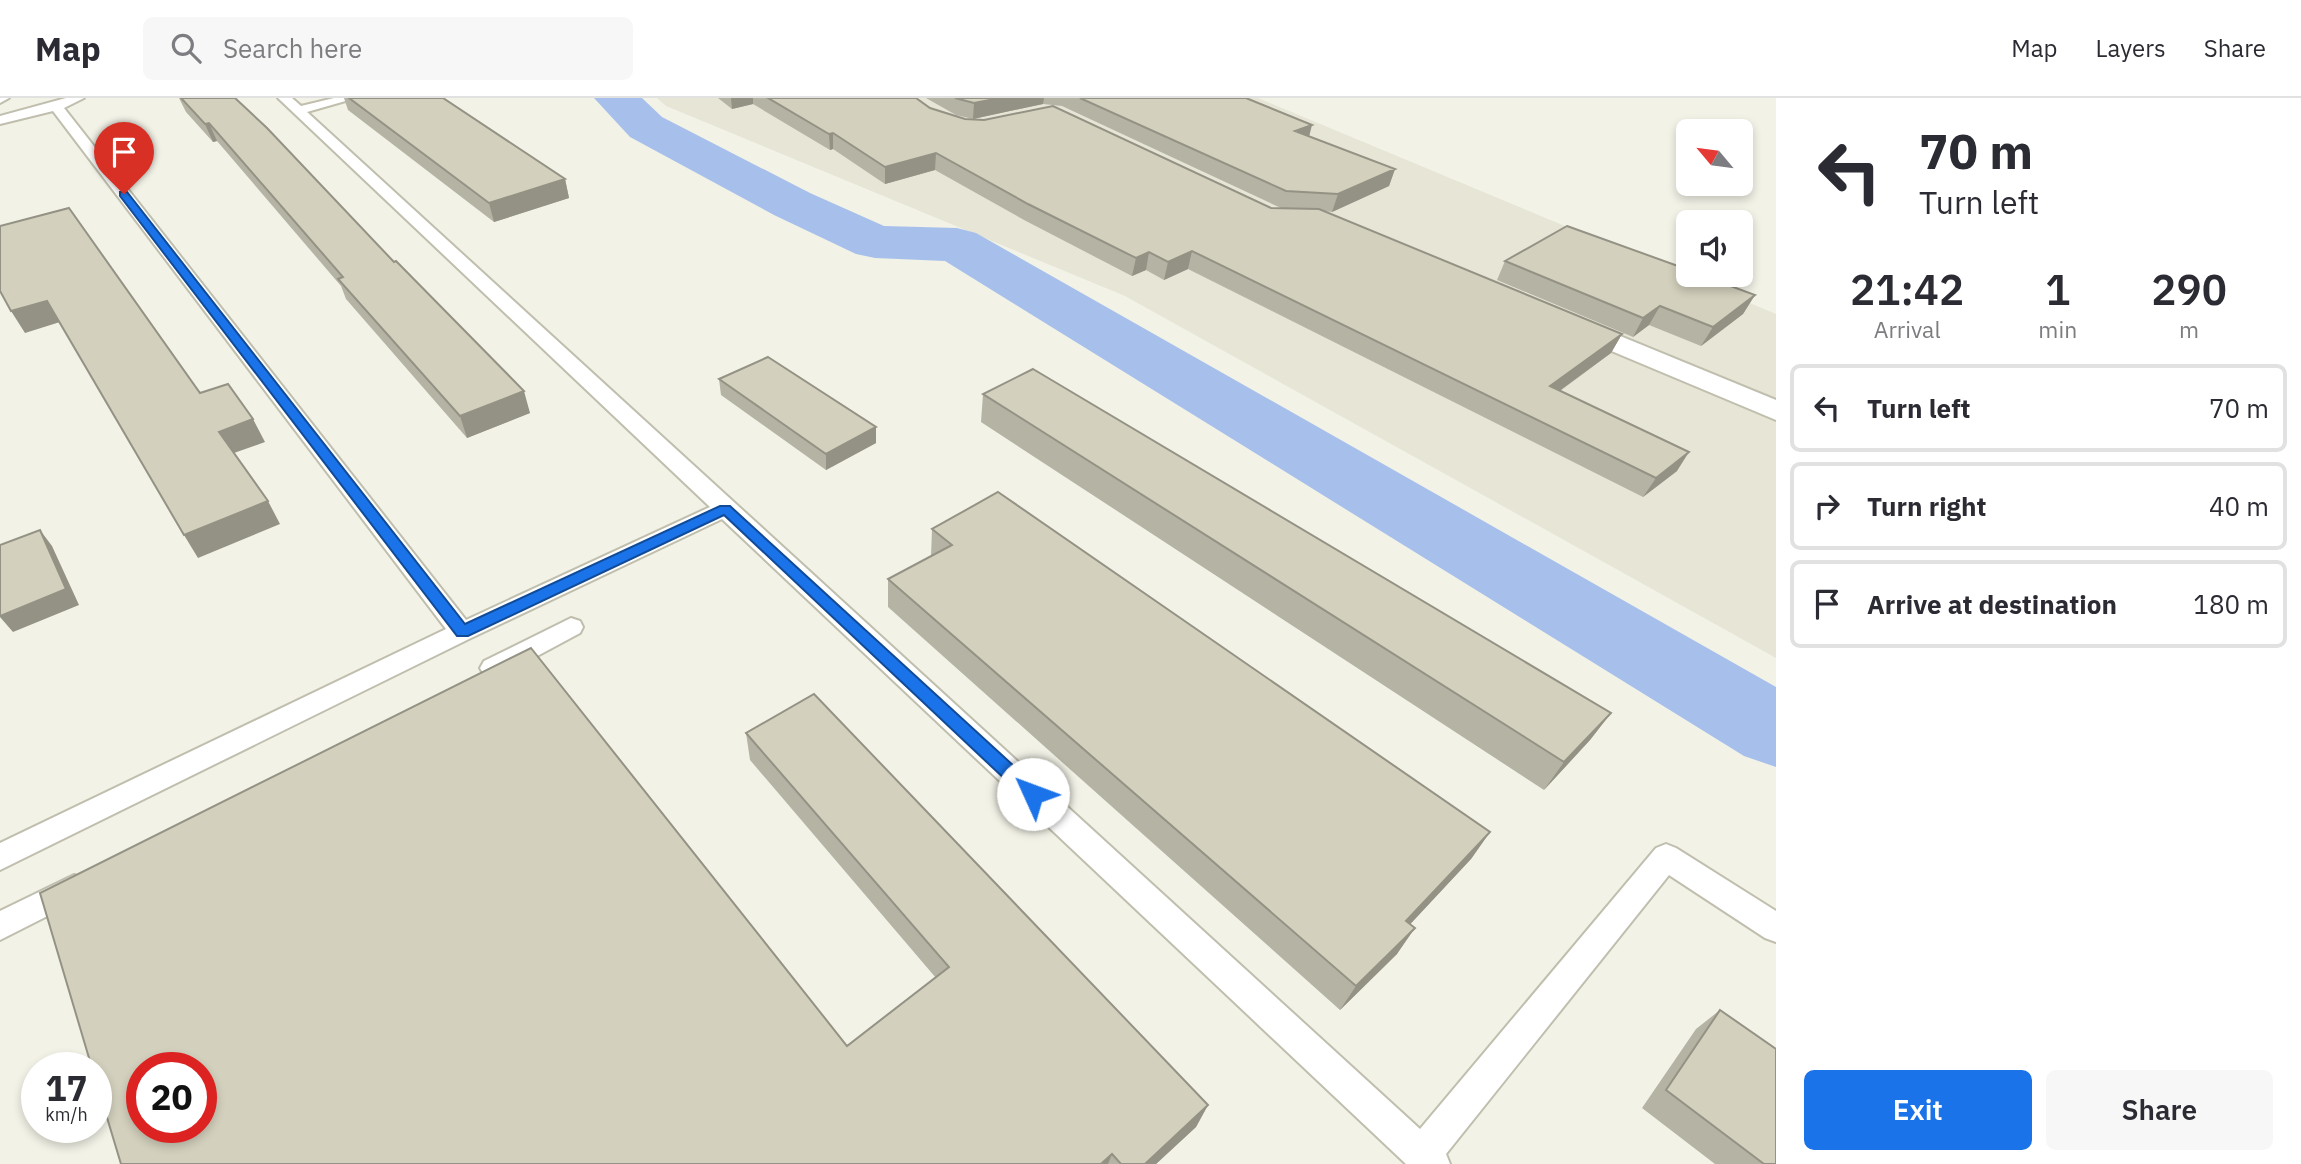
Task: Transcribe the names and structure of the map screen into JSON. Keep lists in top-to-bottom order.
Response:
{
  "north": "top left",
  "page": {
    "header": "Map",
    "search": "Search here",
    "nav": ["Map", "Layers", "Share"],
    "turn": ["70 m", "Turn left"],
    "eta": [
      "21:42",
      "Arrival",
      "1",
      "min",
      "290",
      "m"
    ],
    "list": [
      {
        "name": "Turn left",
        "value": "70 m"
      },
      {
        "name": "Turn right",
        "value": "40 m"
      },
      {
        "name": "Arrive at destination",
        "value": "180 m"
      }
    ],
    "speed": "17 km/h",
    "limit": "20",
    "buttons": ["Exit", "Share"]
  }
}
